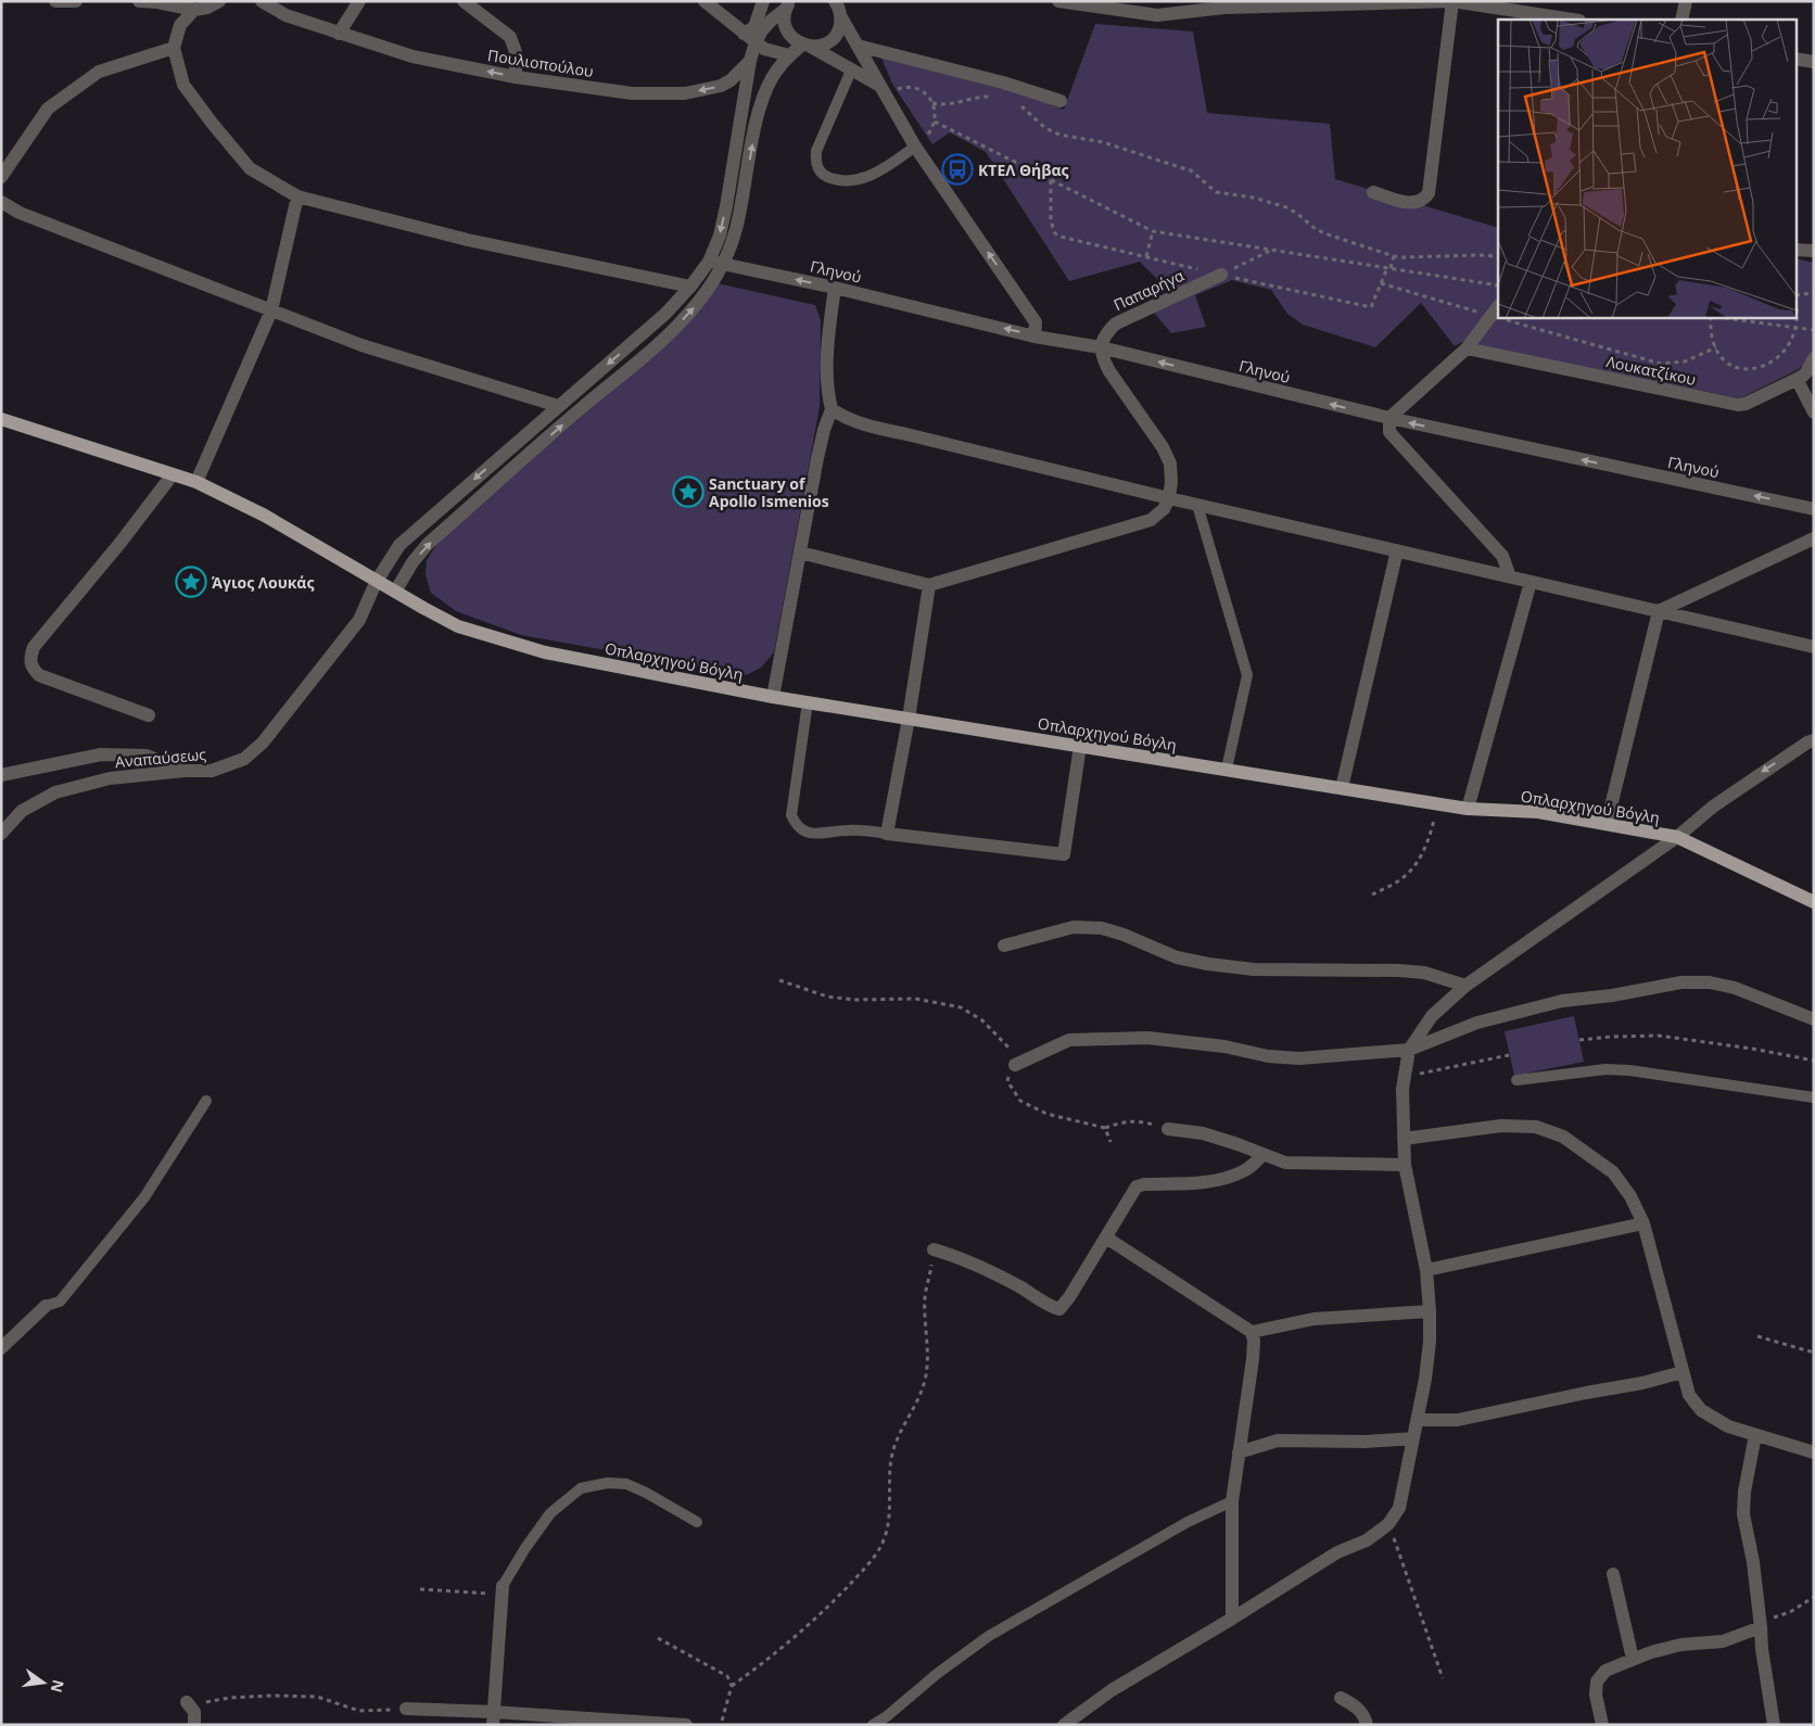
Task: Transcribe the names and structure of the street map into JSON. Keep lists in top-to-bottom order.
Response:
{
  "streets": {
    "main road": ["Οπλαρχηγού Βόγλη"],
    "street": [
      "Πουλιοπούλου",
      "Γληνού",
      "Παπαρήγα",
      "Λουκατζίκου",
      "Αναπαύσεως"
    ]
  },
  "crossings": [
    ["Πουλιοπούλου", "Αναπαύσεως"],
    ["Γληνού", "Παπαρήγα"],
    ["Γληνού", "Αναπαύσεως"],
    ["Οπλαρχηγού Βόγλη", "Αναπαύσεως"]
  ],
  "one_way": ["Πουλιοπούλου", "Γληνού"],
  "places": {
    "bus stop": ["ΚΤΕΛ Θήβας"],
    "place": ["Sanctuary of Apollo Ismenios", "Άγιος Λουκάς"]
  },
  "north": "right"
}
